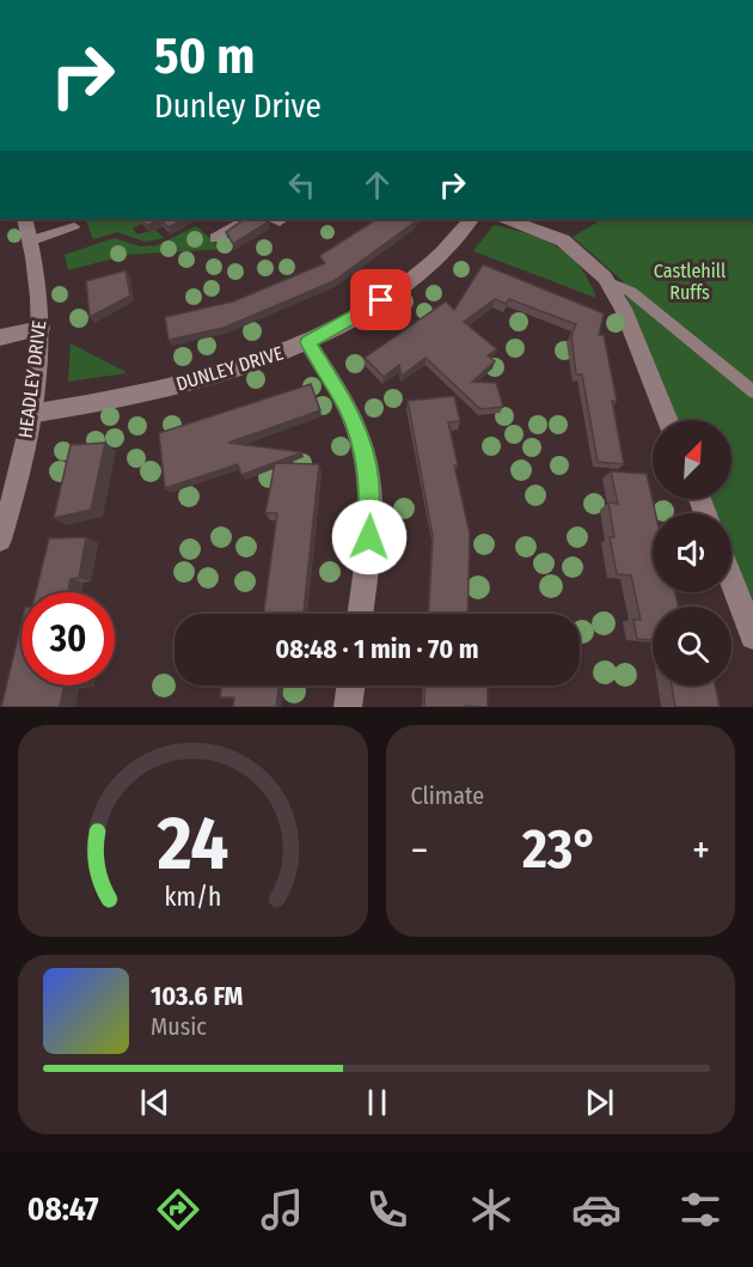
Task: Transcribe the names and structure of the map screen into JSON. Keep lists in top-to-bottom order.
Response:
{
  "streets": {
    "street": ["DUNLEY DRIVE", "HEADLEY DRIVE"]
  },
  "crossings": [
    ["DUNLEY DRIVE", "HEADLEY DRIVE"]
  ],
  "parks": ["Castlehill Ruffs"],
  "north": "top right",
  "page": {
    "turn": ["50 m", "Dunley Drive"],
    "limit": "30",
    "trip": "08:48 · 1 min · 70 m",
    "tile": "Climate",
    "heat": ["−", "23°", "+"],
    "song": ["103.6 FM", "Music"],
    "tabs": "08:47",
    "gauge": ["24", "km/h"]
  }
}
